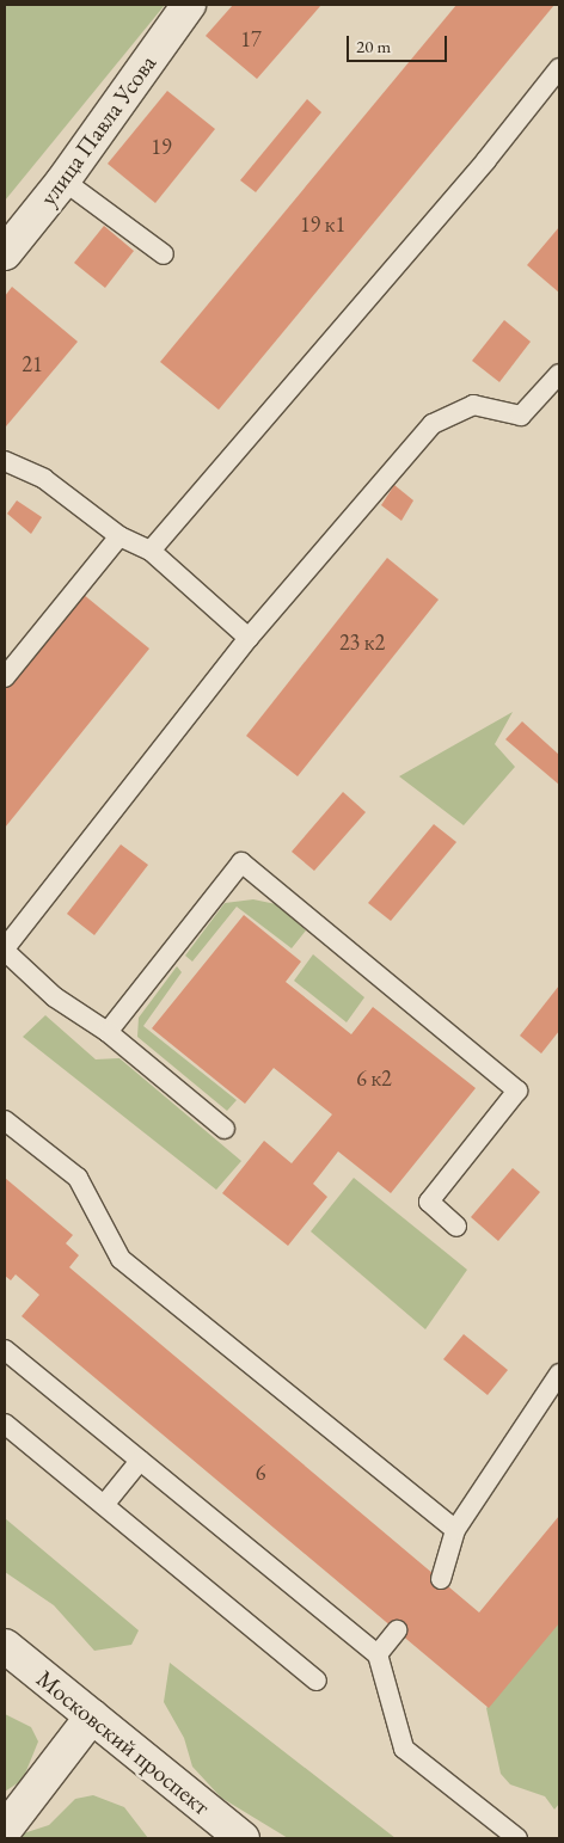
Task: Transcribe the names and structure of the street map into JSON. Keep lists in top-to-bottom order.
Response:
{
  "streets": {
    "street": ["улица Павла Усова", "Московский проспект"]
  },
  "house_numbers": [
    "17",
    "19",
    "19 к1",
    "21",
    "23 к2",
    "6 к2",
    "6"
  ],
  "scale_bar": "20 m"
}
